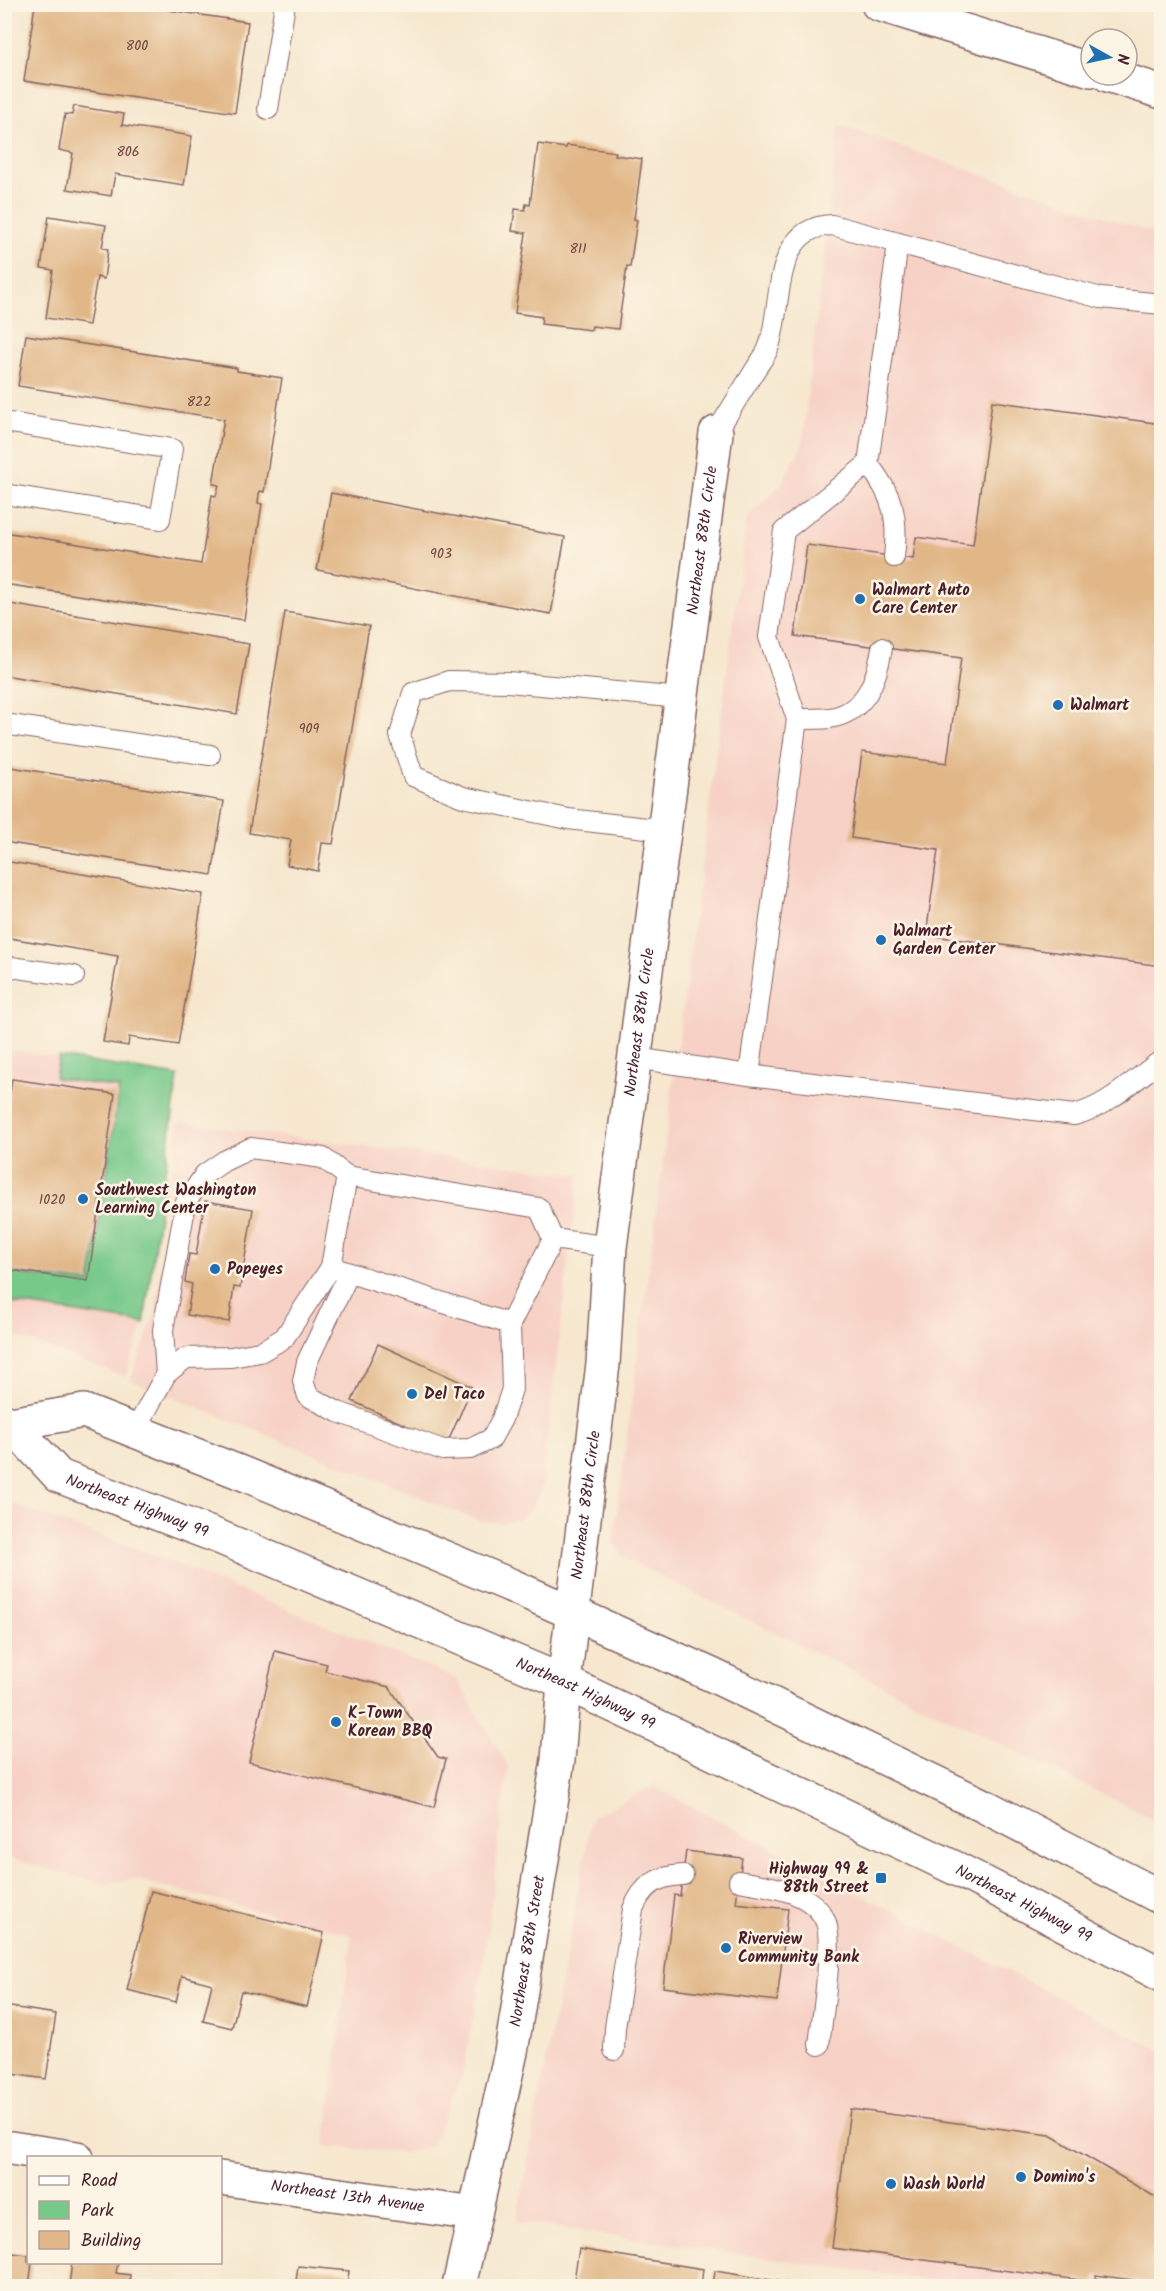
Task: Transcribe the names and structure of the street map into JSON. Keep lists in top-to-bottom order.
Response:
{
  "streets": {
    "main road": [
      "Northeast 88th Circle",
      "Northeast Highway 99",
      "Northeast 88th Street",
      "Northeast 13th Avenue"
    ]
  },
  "crossings": [
    ["Northeast 88th Circle", "Northeast Highway 99"],
    ["Northeast 88th Circle", "Northeast 88th Street"],
    ["Northeast Highway 99", "Northeast 88th Street"],
    ["Northeast 88th Street", "Northeast 13th Avenue"]
  ],
  "places": {
    "other": [
      "Walmart Auto Care Center",
      "Walmart",
      "Walmart Garden Center",
      "Southwest Washington Learning Center",
      "Popeyes",
      "Del Taco",
      "K-Town Korean BBQ",
      "Riverview Community Bank",
      "Domino's",
      "Wash World"
    ],
    "transit": ["Highway 99 & 88th Street"]
  },
  "house_numbers": [
    "800",
    "806",
    "811",
    "822",
    "903",
    "909",
    "1020"
  ],
  "legend": ["Road", "Park", "Building"],
  "north": "right"
}
